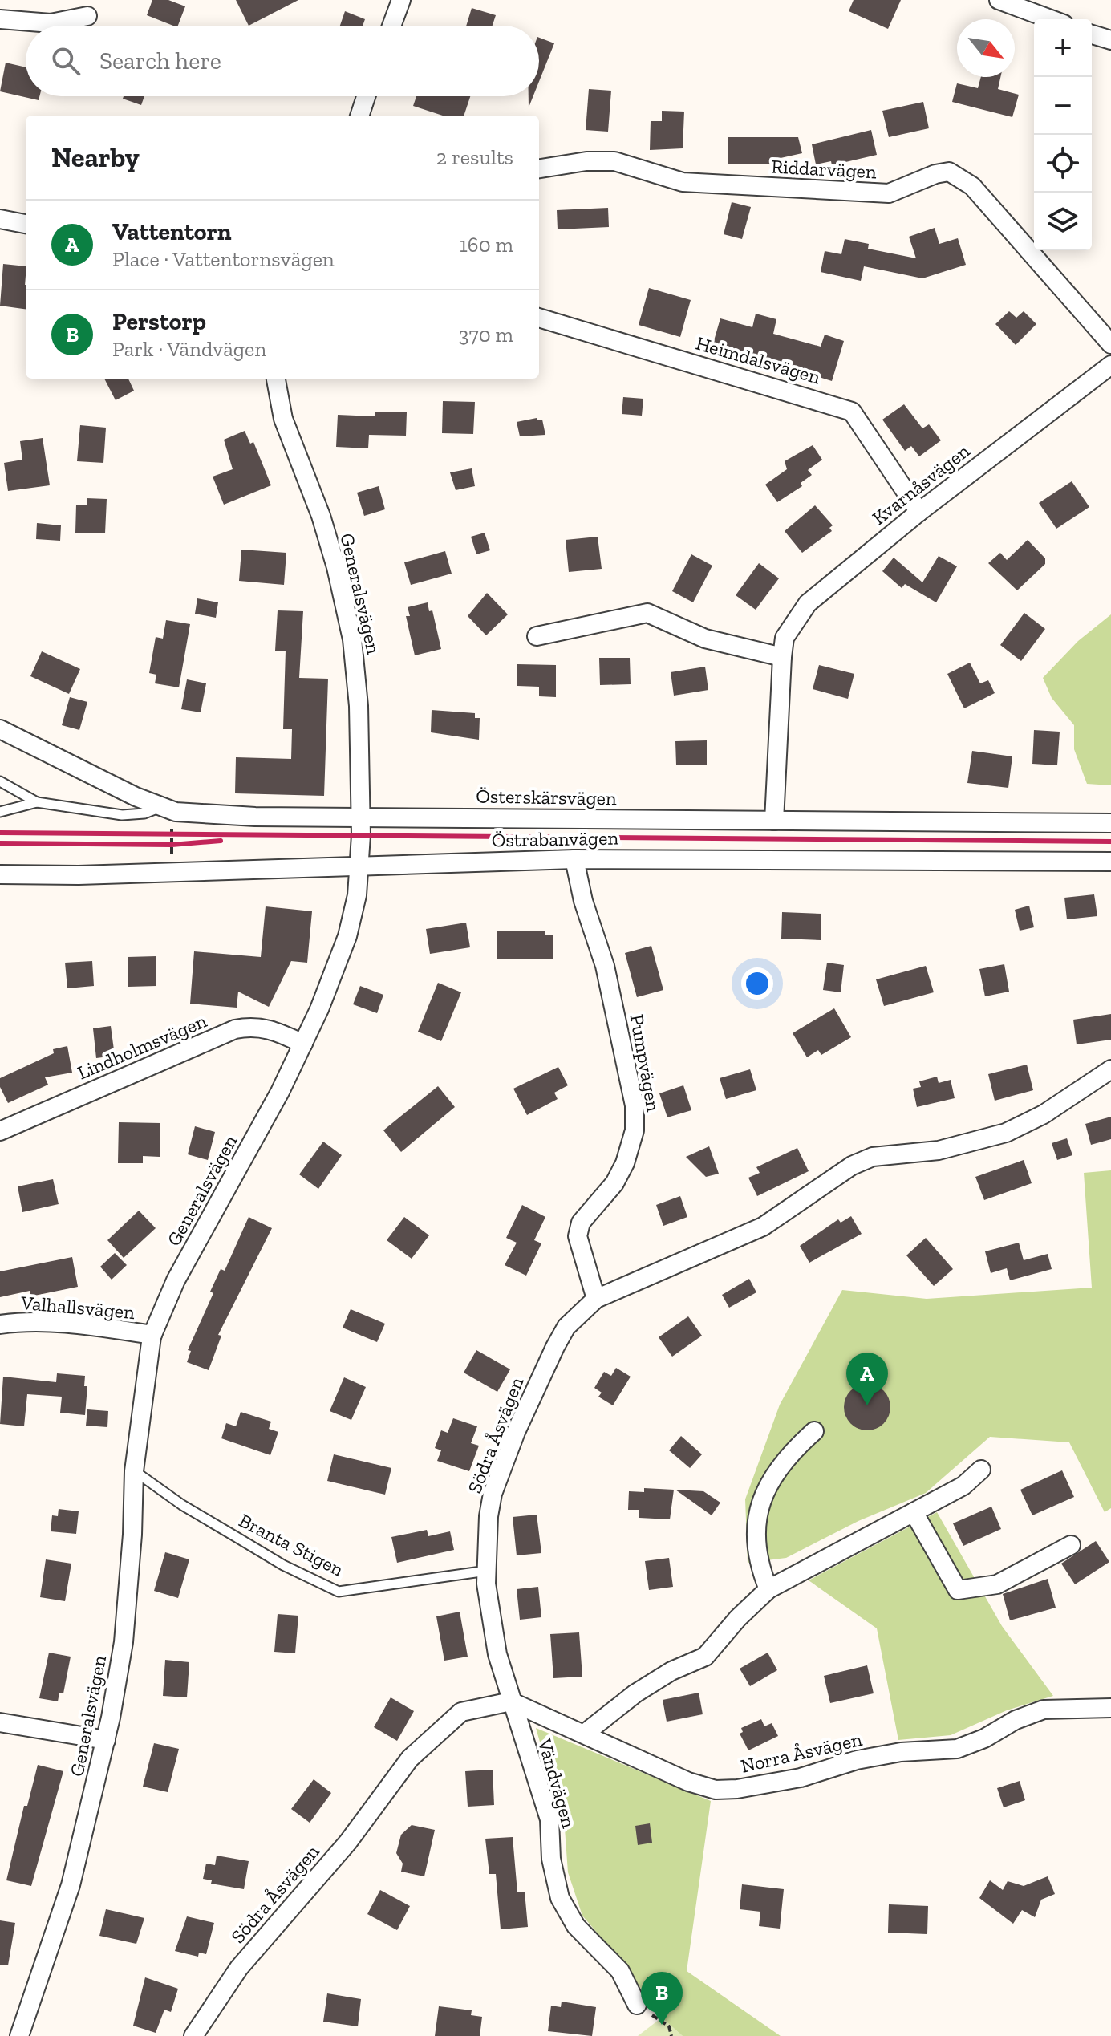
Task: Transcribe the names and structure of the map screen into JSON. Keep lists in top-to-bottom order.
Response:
{
  "streets": {
    "street": [
      "Riddarvägen",
      "Heimdalsvägen",
      "Kvarnåsvägen",
      "Generalsvägen",
      "Österskärsvägen",
      "Östrabanvägen",
      "Lindholmsvägen",
      "Pumpvägen",
      "Valhallsvägen",
      "Södra Åsvägen",
      "Norra Åsvägen",
      "Vändvägen"
    ],
    "lane": ["Branta Stigen"]
  },
  "crossings": [
    ["Heimdalsvägen", "Kvarnåsvägen"],
    ["Kvarnåsvägen", "Österskärsvägen"],
    ["Generalsvägen", "Österskärsvägen"],
    ["Generalsvägen", "Östrabanvägen"],
    ["Generalsvägen", "Lindholmsvägen"],
    ["Generalsvägen", "Valhallsvägen"],
    ["Generalsvägen", "Branta Stigen"],
    ["Östrabanvägen", "Pumpvägen"],
    ["Pumpvägen", "Södra Åsvägen"],
    ["Södra Åsvägen", "Branta Stigen"],
    ["Södra Åsvägen", "Norra Åsvägen"],
    ["Södra Åsvägen", "Vändvägen"],
    ["Norra Åsvägen", "Vändvägen"]
  ],
  "north": "bottom right",
  "page": {
    "map_buttons": ["+", "−"],
    "search": "Search here",
    "heading": ["Nearby", "2 results"],
    "list": [
      {
        "mark": "A",
        "name": "Vattentorn",
        "note": "Place · Vattentornsvägen",
        "value": "160 m"
      },
      {
        "mark": "B",
        "name": "Perstorp",
        "note": "Park · Vändvägen",
        "value": "370 m"
      }
    ],
    "pins": ["A", "B"]
  }
}
